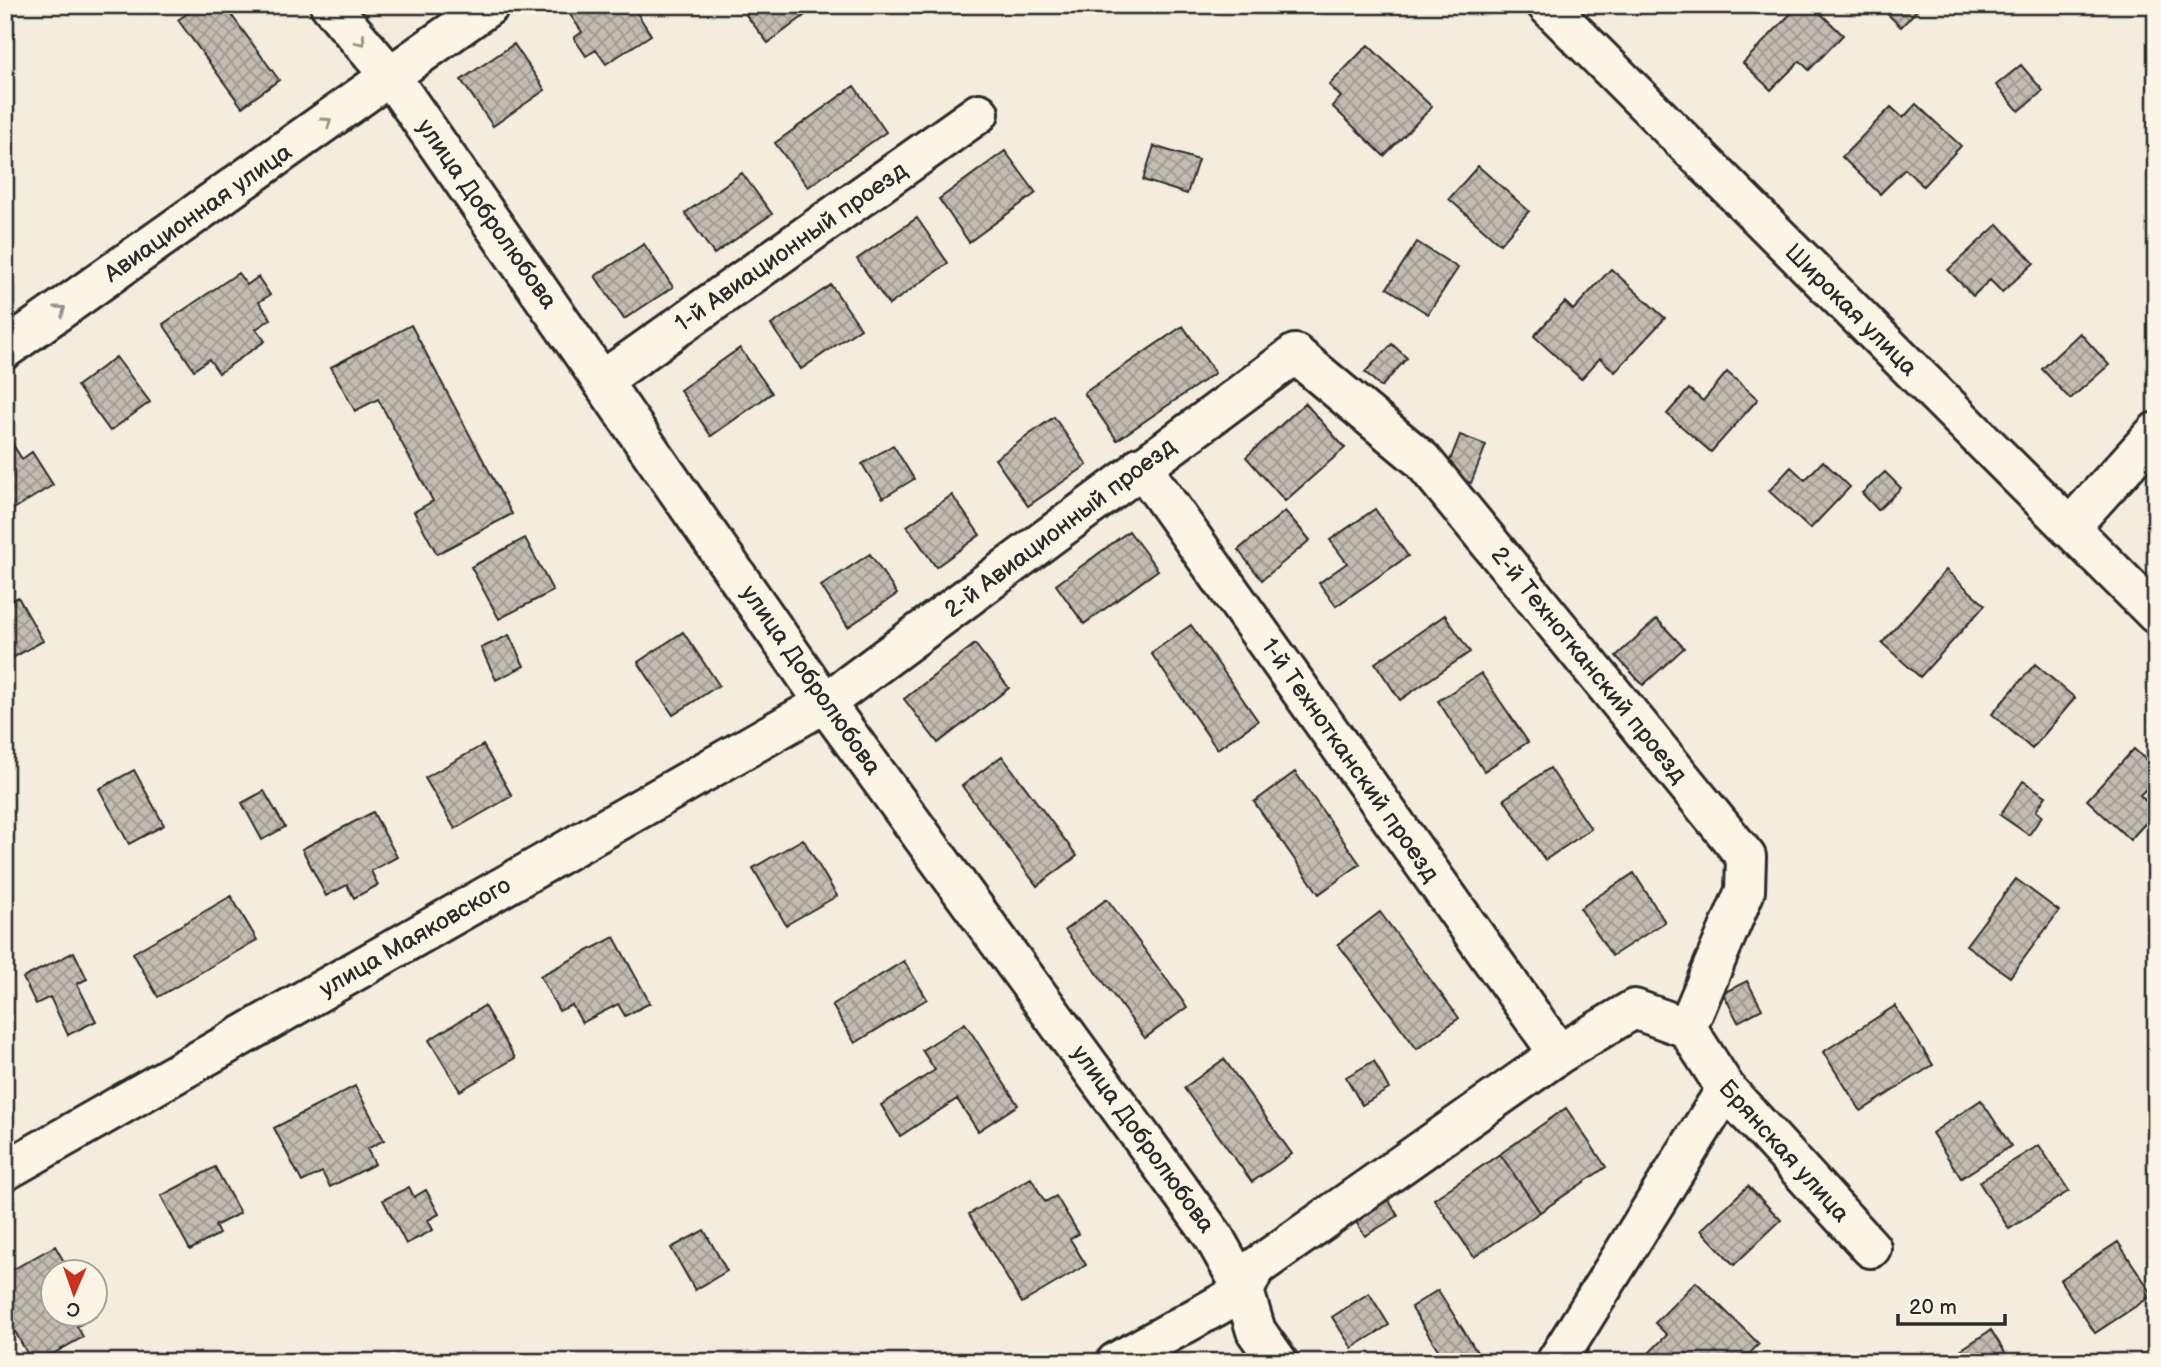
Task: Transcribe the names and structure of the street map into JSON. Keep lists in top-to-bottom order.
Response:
{
  "streets": {
    "street": [
      "Авиационная улица",
      "улица Добролюбова",
      "1-й Авиационный проезд",
      "Широкая улица",
      "2-й Авиационный проезд",
      "2-й Технотканский проезд",
      "1-й Технотканский проезд",
      "улица Маяковского",
      "Брянская улица"
    ]
  },
  "crossings": [
    ["Авиационная улица", "улица Добролюбова"],
    ["улица Добролюбова", "1-й Авиационный проезд"],
    ["улица Добролюбова", "2-й Авиационный проезд"],
    ["улица Добролюбова", "улица Маяковского"],
    ["2-й Авиационный проезд", "2-й Технотканский проезд"],
    ["2-й Авиационный проезд", "1-й Технотканский проезд"],
    ["2-й Авиационный проезд", "улица Маяковского"],
    ["2-й Технотканский проезд", "Брянская улица"]
  ],
  "one_way": ["Авиационная улица"],
  "scale_bar": "20 m",
  "north": "bottom"
}
